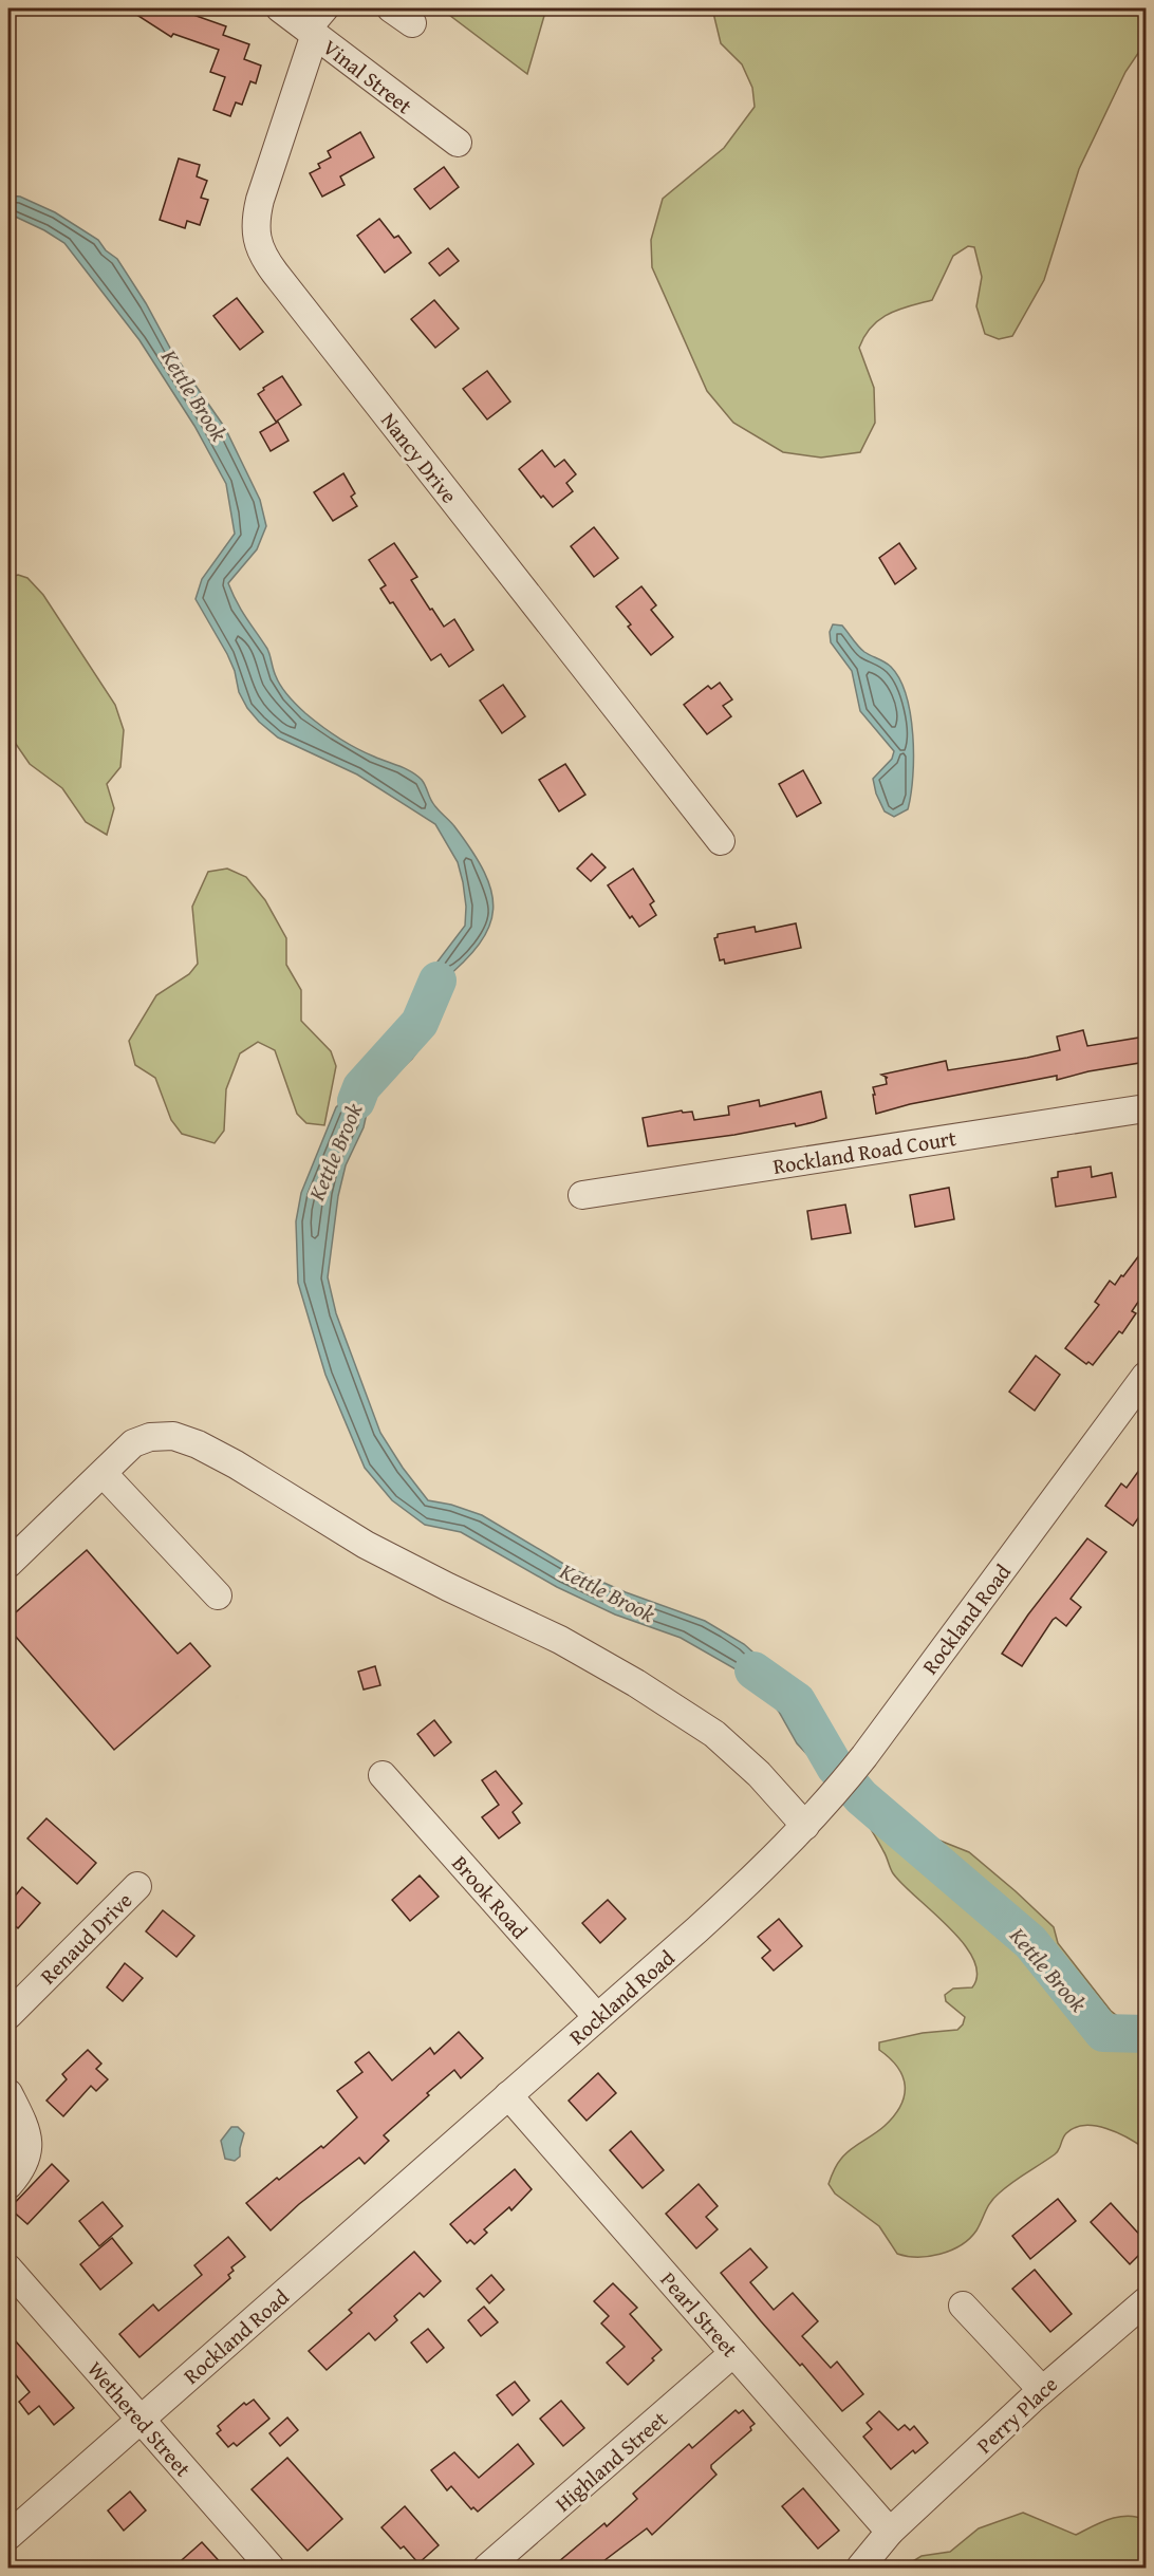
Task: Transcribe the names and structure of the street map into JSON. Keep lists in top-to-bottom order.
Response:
{
  "streets": {
    "street": [
      "Vinal Street",
      "Nancy Drive",
      "Rockland Road Court",
      "Rockland Road",
      "Brook Road",
      "Renaud Drive",
      "Pearl Street",
      "Perry Place",
      "Wethered Street",
      "Highland Street"
    ]
  },
  "crossings": [
    ["Vinal Street", "Nancy Drive"],
    ["Rockland Road", "Brook Road"],
    ["Rockland Road", "Pearl Street"],
    ["Rockland Road", "Wethered Street"],
    ["Pearl Street", "Perry Place"],
    ["Pearl Street", "Highland Street"]
  ],
  "water": ["Kettle Brook"]
}
